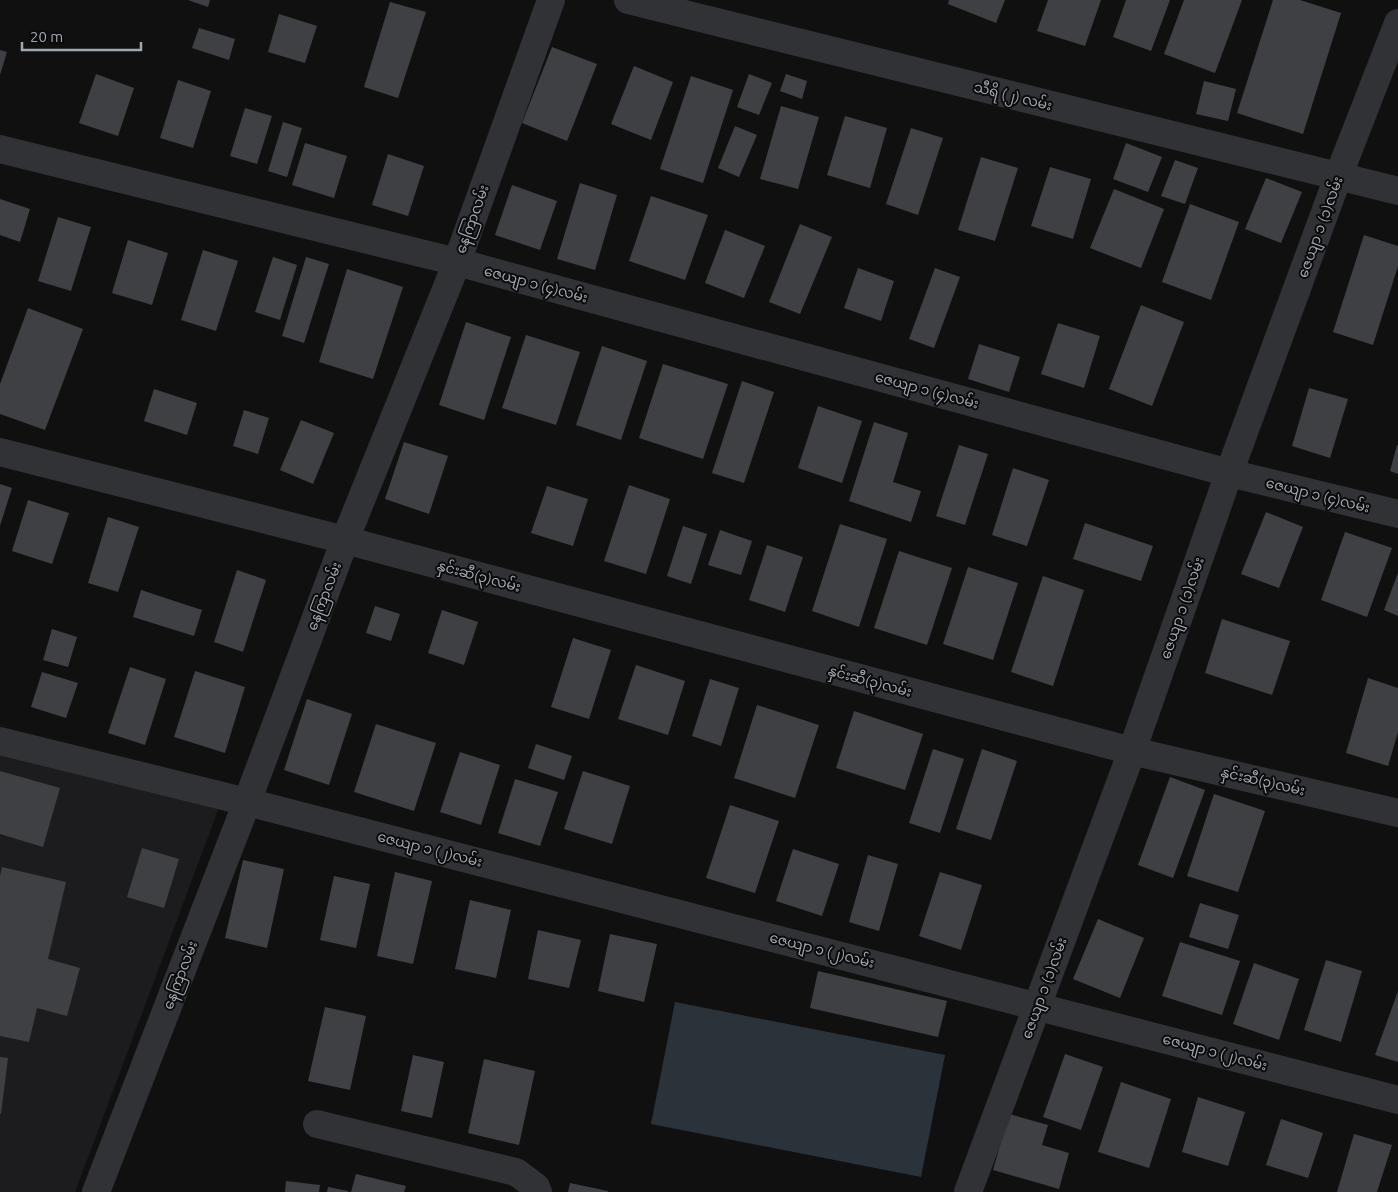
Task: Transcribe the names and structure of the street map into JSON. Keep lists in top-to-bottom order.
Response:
{
  "streets": {
    "street": [
      "သီရိ (၂) လမ်း",
      "နေကြာလမ်း",
      "ဇေယျာ ၁ (၁)လမ်း",
      "ဇေယျာ ၁ (၄)လမ်း",
      "နှင်းဆီ(၃)လမ်း",
      "ဇေယျာ ၁ (၂)လမ်း"
    ]
  },
  "crossings": [
    ["သီရိ (၂) လမ်း", "ဇေယျာ ၁ (၁)လမ်း"],
    ["နေကြာလမ်း", "ဇေယျာ ၁ (၄)လမ်း"],
    ["နေကြာလမ်း", "နှင်းဆီ(၃)လမ်း"],
    ["နေကြာလမ်း", "ဇေယျာ ၁ (၂)လမ်း"],
    ["ဇေယျာ ၁ (၁)လမ်း", "ဇေယျာ ၁ (၄)လမ်း"],
    ["ဇေယျာ ၁ (၁)လမ်း", "နှင်းဆီ(၃)လမ်း"],
    ["ဇေယျာ ၁ (၁)လမ်း", "ဇေယျာ ၁ (၂)လမ်း"]
  ],
  "scale_bar": "20 m"
}
